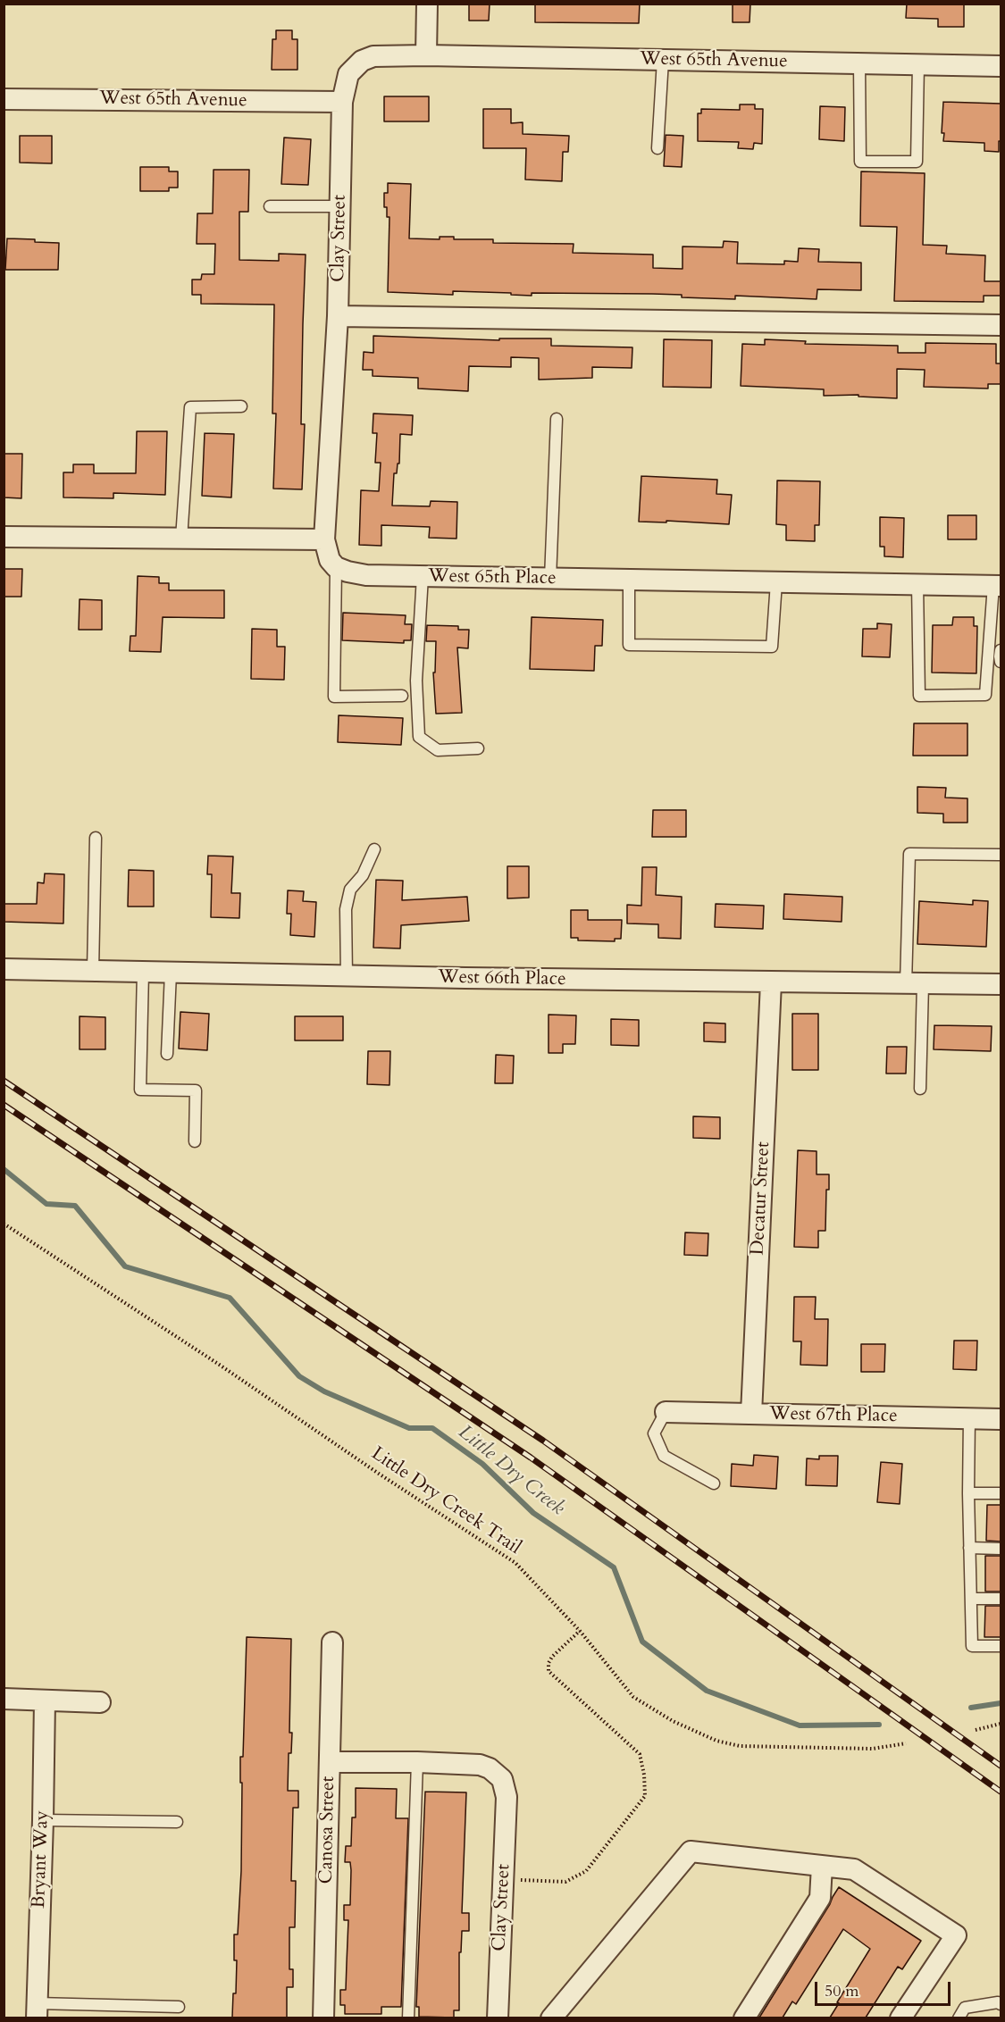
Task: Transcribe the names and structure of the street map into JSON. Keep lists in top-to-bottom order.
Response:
{
  "streets": {
    "street": [
      "West 65th Avenue",
      "Clay Street",
      "West 65th Place",
      "West 66th Place",
      "Decatur Street",
      "West 67th Place",
      "Canosa Street",
      "Bryant Way"
    ],
    "path": ["Little Dry Creek Trail"]
  },
  "crossings": [
    ["West 65th Avenue", "Clay Street"],
    ["West 66th Place", "Decatur Street"],
    ["Decatur Street", "West 67th Place"]
  ],
  "water": ["Little Dry Creek"],
  "scale_bar": "50 m"
}
